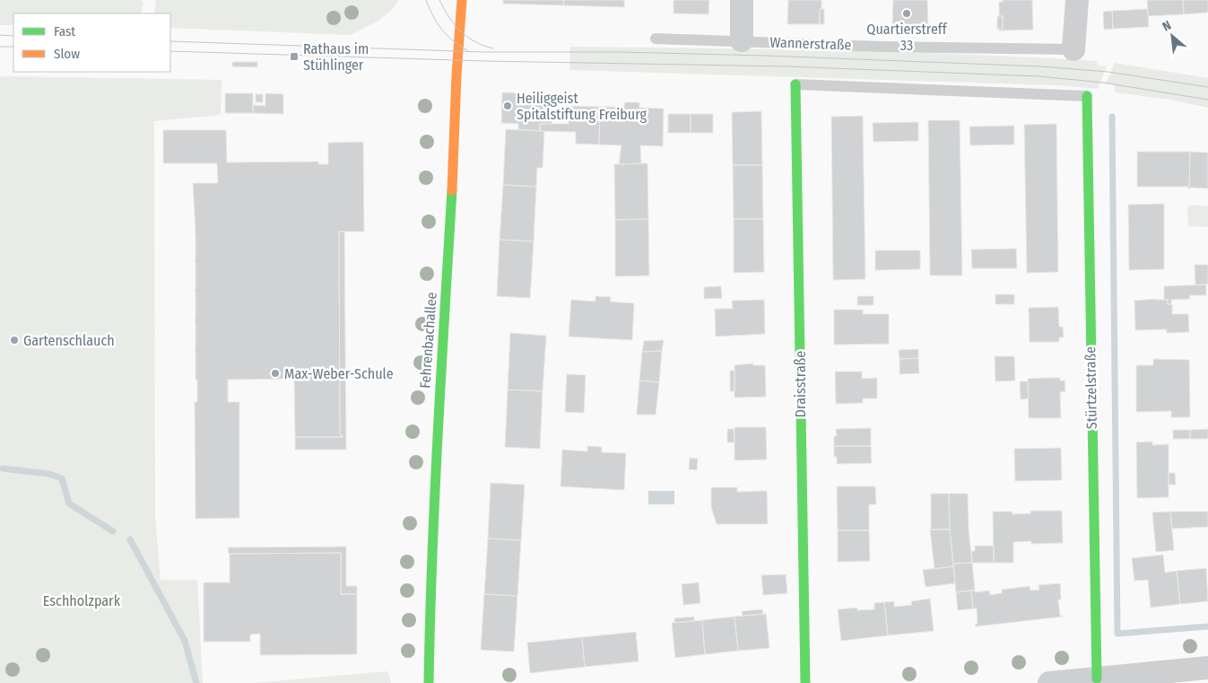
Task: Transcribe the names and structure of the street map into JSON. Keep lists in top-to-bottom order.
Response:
{
  "streets": {
    "street": ["Fehrenbachallee", "Draisstraße", "Stürtzelstraße"],
    "lane": ["Wannerstraße"]
  },
  "parks": ["Eschholzpark"],
  "places": {
    "other": [
      "Quartierstreff 33",
      "Heiliggeist Spitalstiftung Freiburg",
      "Gartenschlauch",
      "Max-Weber-Schule"
    ],
    "transit": ["Rathaus im Stühlinger"]
  },
  "legend": ["Fast", "Slow"],
  "north": "top left"
}
